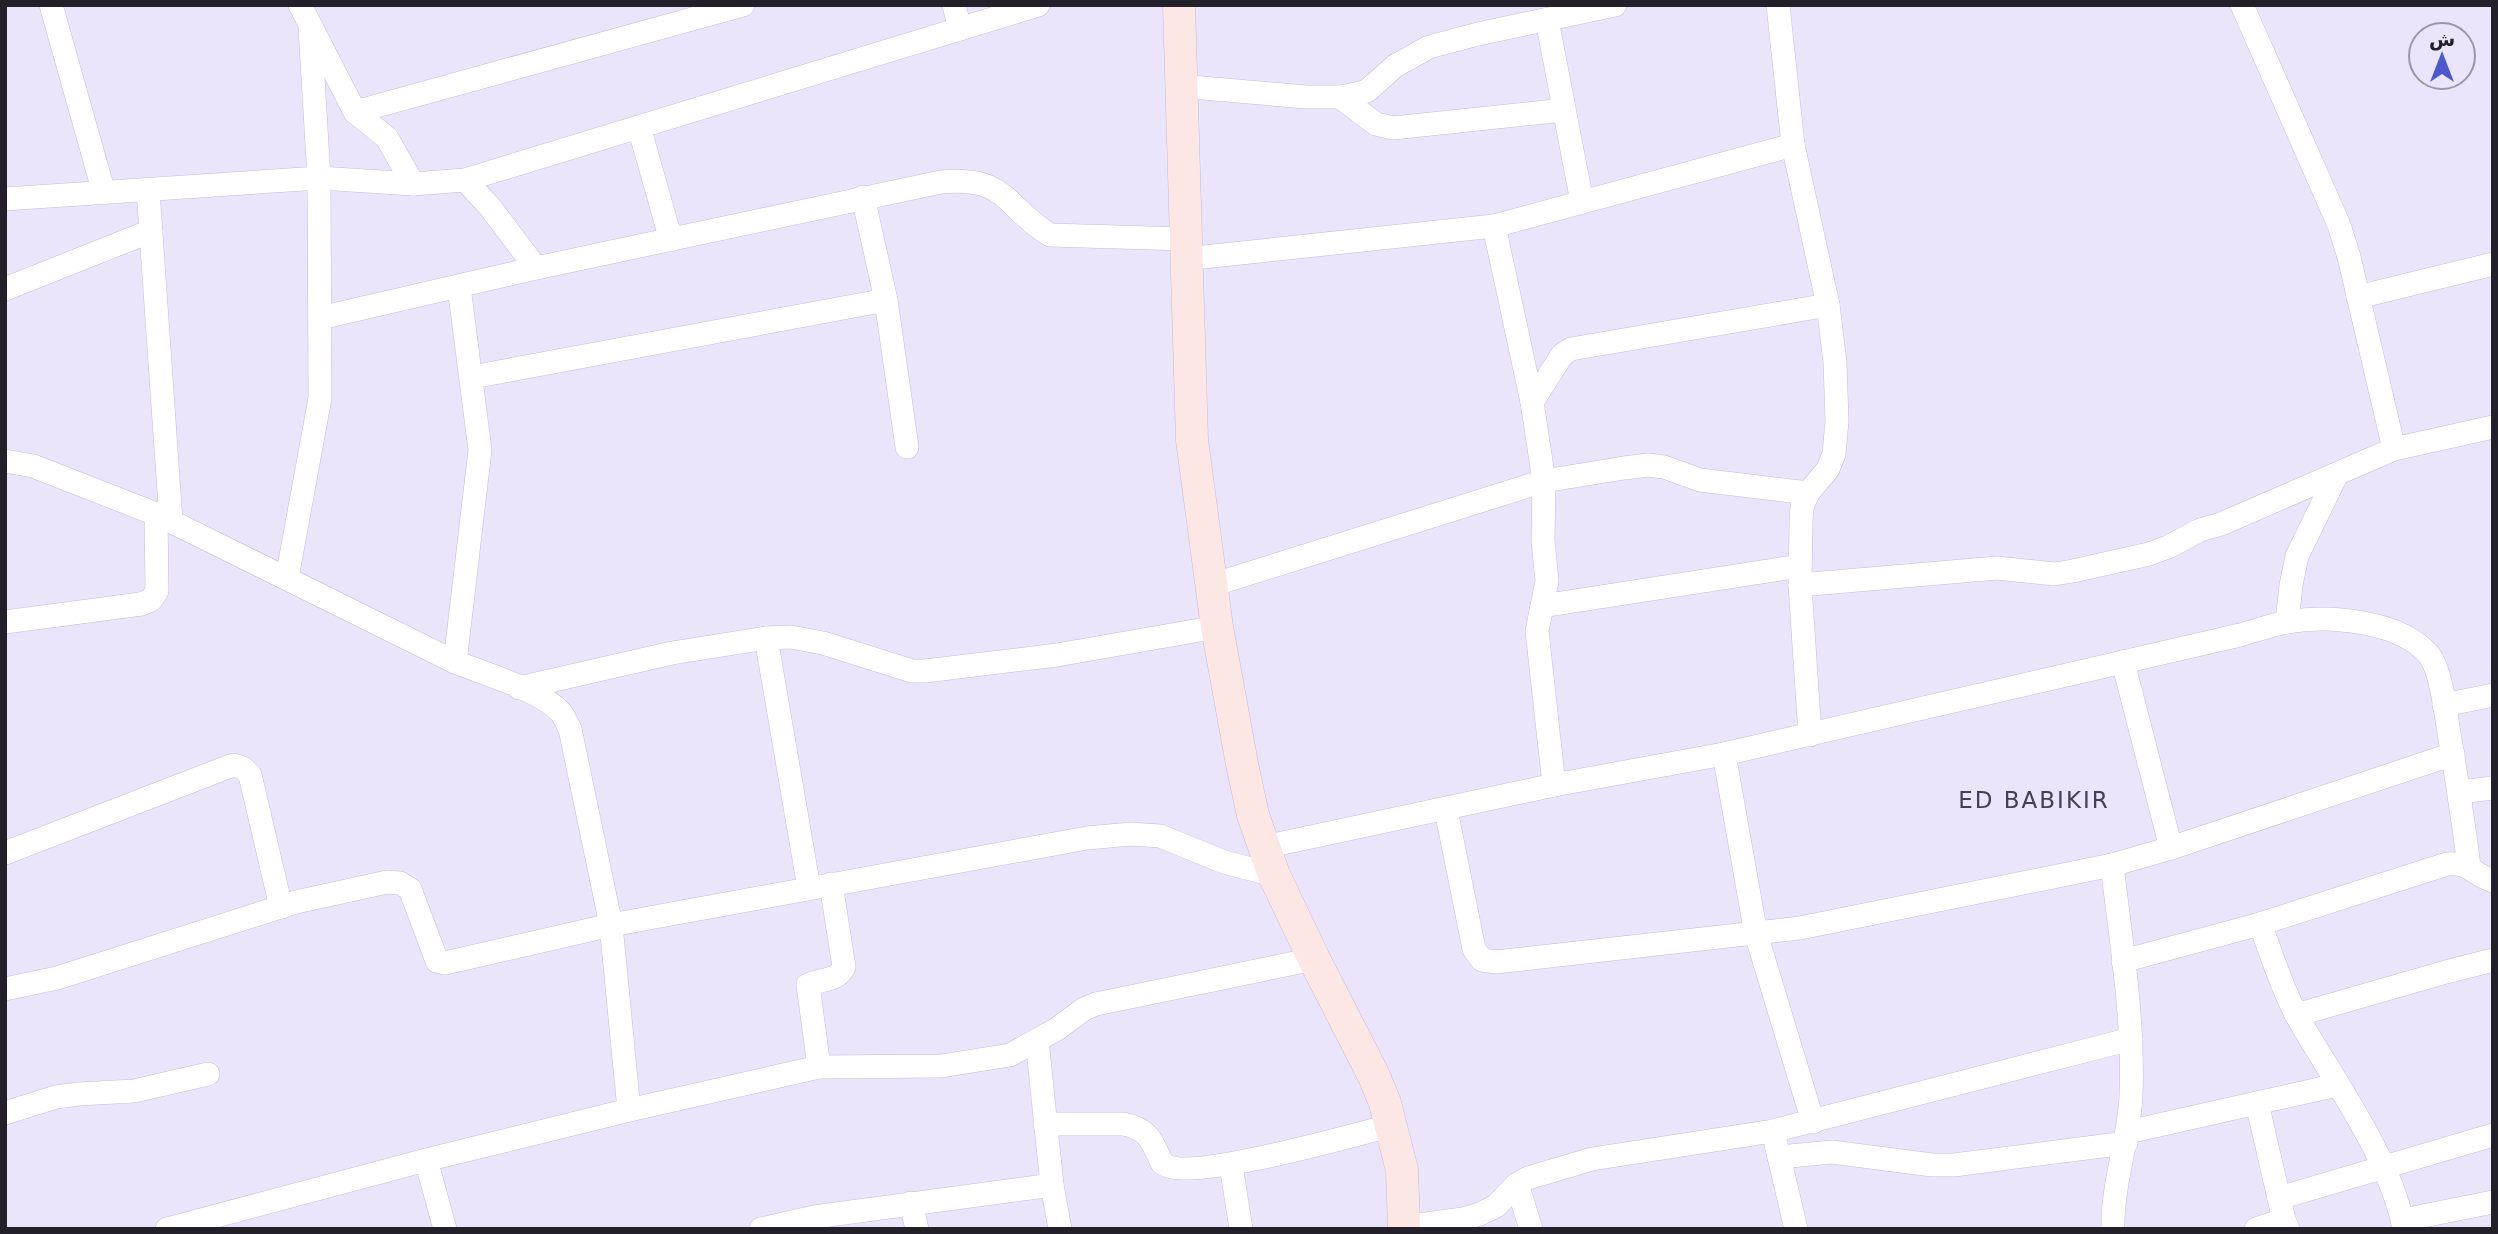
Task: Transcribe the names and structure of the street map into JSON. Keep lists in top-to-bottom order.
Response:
{
  "districts": ["ED BABIKIR"],
  "north": "top"
}
